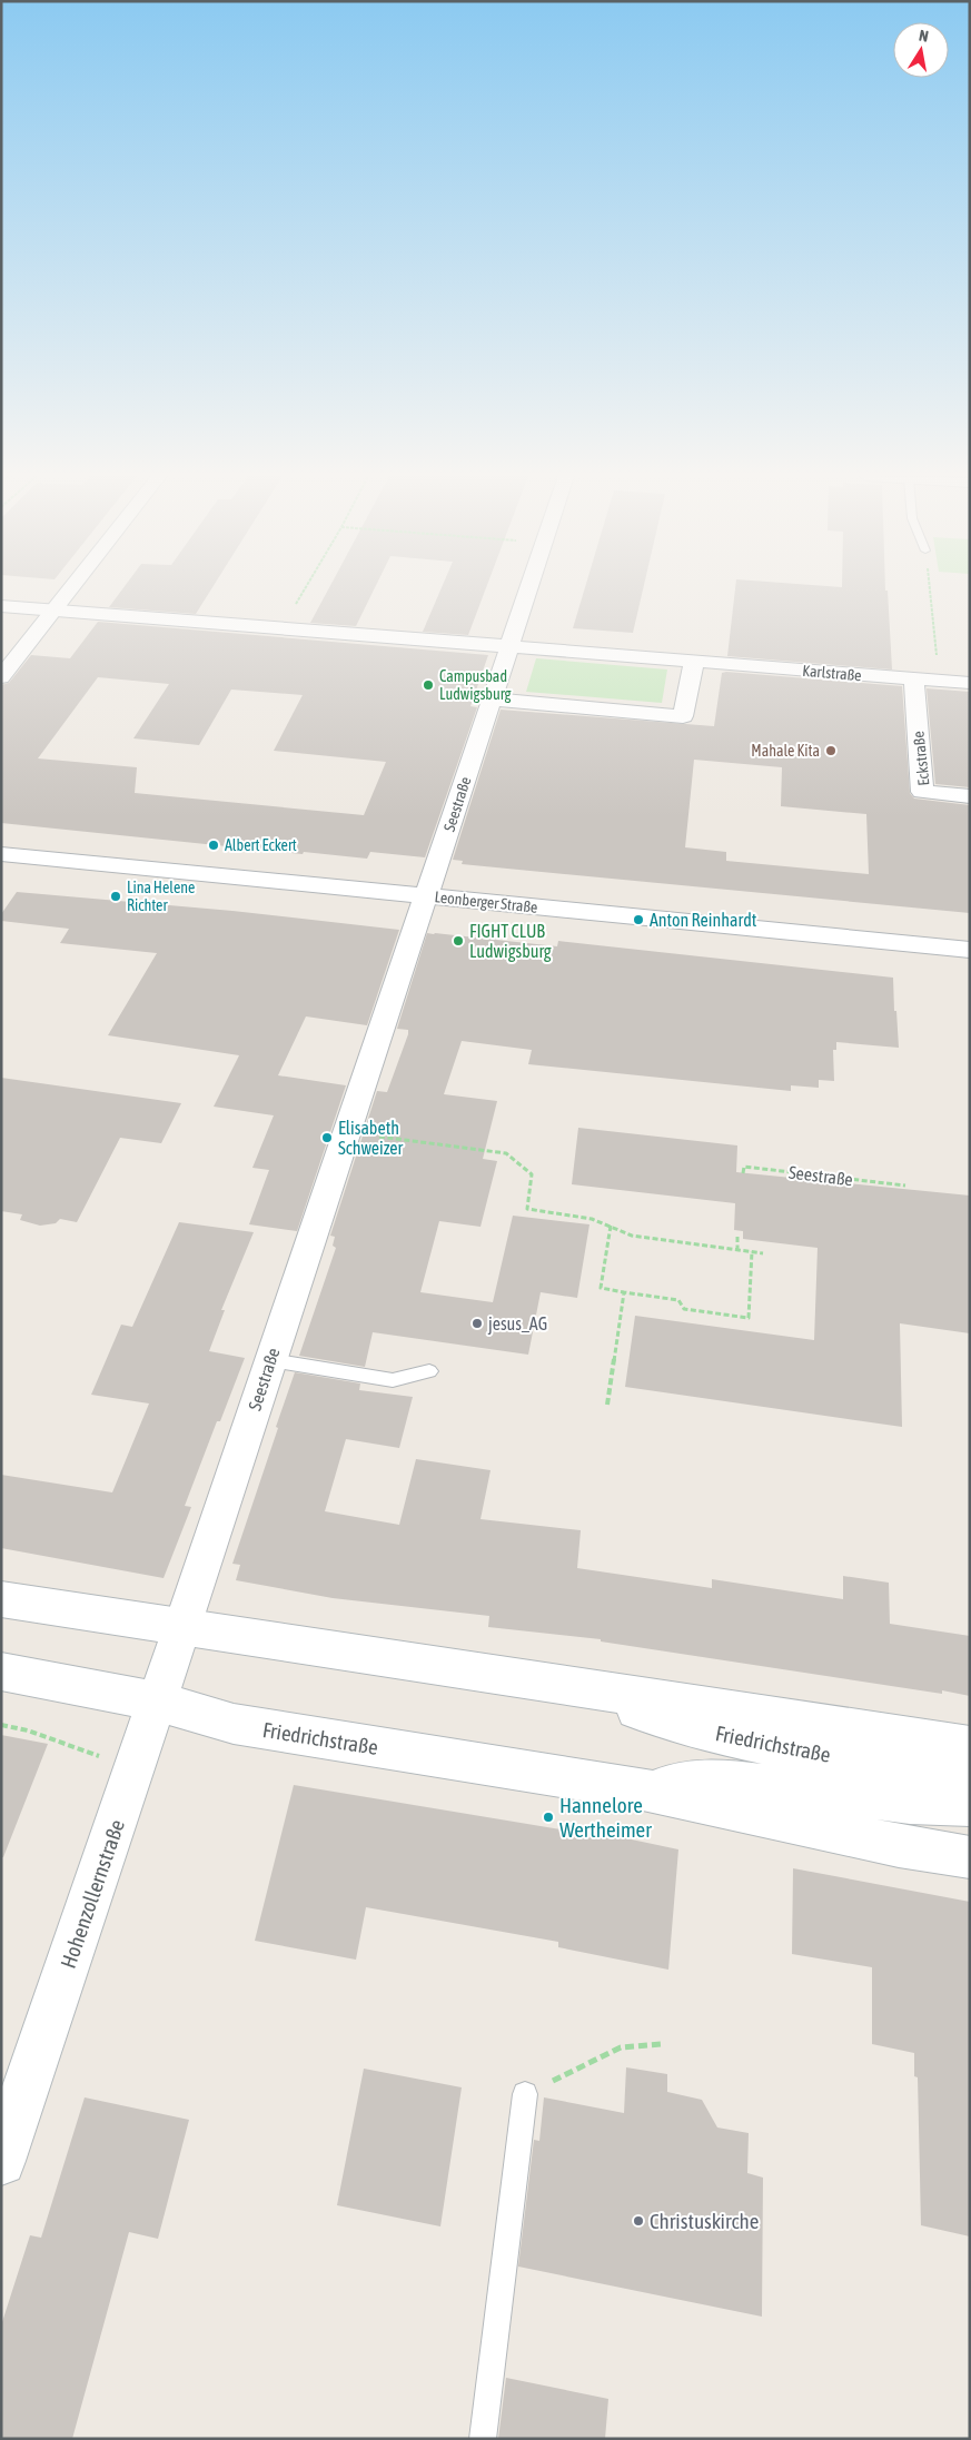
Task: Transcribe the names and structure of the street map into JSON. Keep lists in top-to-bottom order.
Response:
{
  "streets": {
    "street": [
      "Karlstraße",
      "Eckstraße",
      "Seestraße",
      "Leonberger Straße",
      "Friedrichstraße",
      "Hohenzollernstraße"
    ]
  },
  "crossings": [
    ["Karlstraße", "Eckstraße"],
    ["Karlstraße", "Seestraße"],
    ["Seestraße", "Leonberger Straße"],
    ["Seestraße", "Friedrichstraße"],
    ["Seestraße", "Hohenzollernstraße"],
    ["Friedrichstraße", "Hohenzollernstraße"]
  ],
  "places": [
    "Campusbad Ludwigsburg",
    "Mahale Kita",
    "Albert Eckert",
    "Lina Helene Richter",
    "Anton Reinhardt",
    "FIGHT CLUB Ludwigsburg",
    "Elisabeth Schweizer",
    "jesus_AG",
    "Hannelore Wertheimer",
    "Christuskirche"
  ],
  "north": "top"
}
